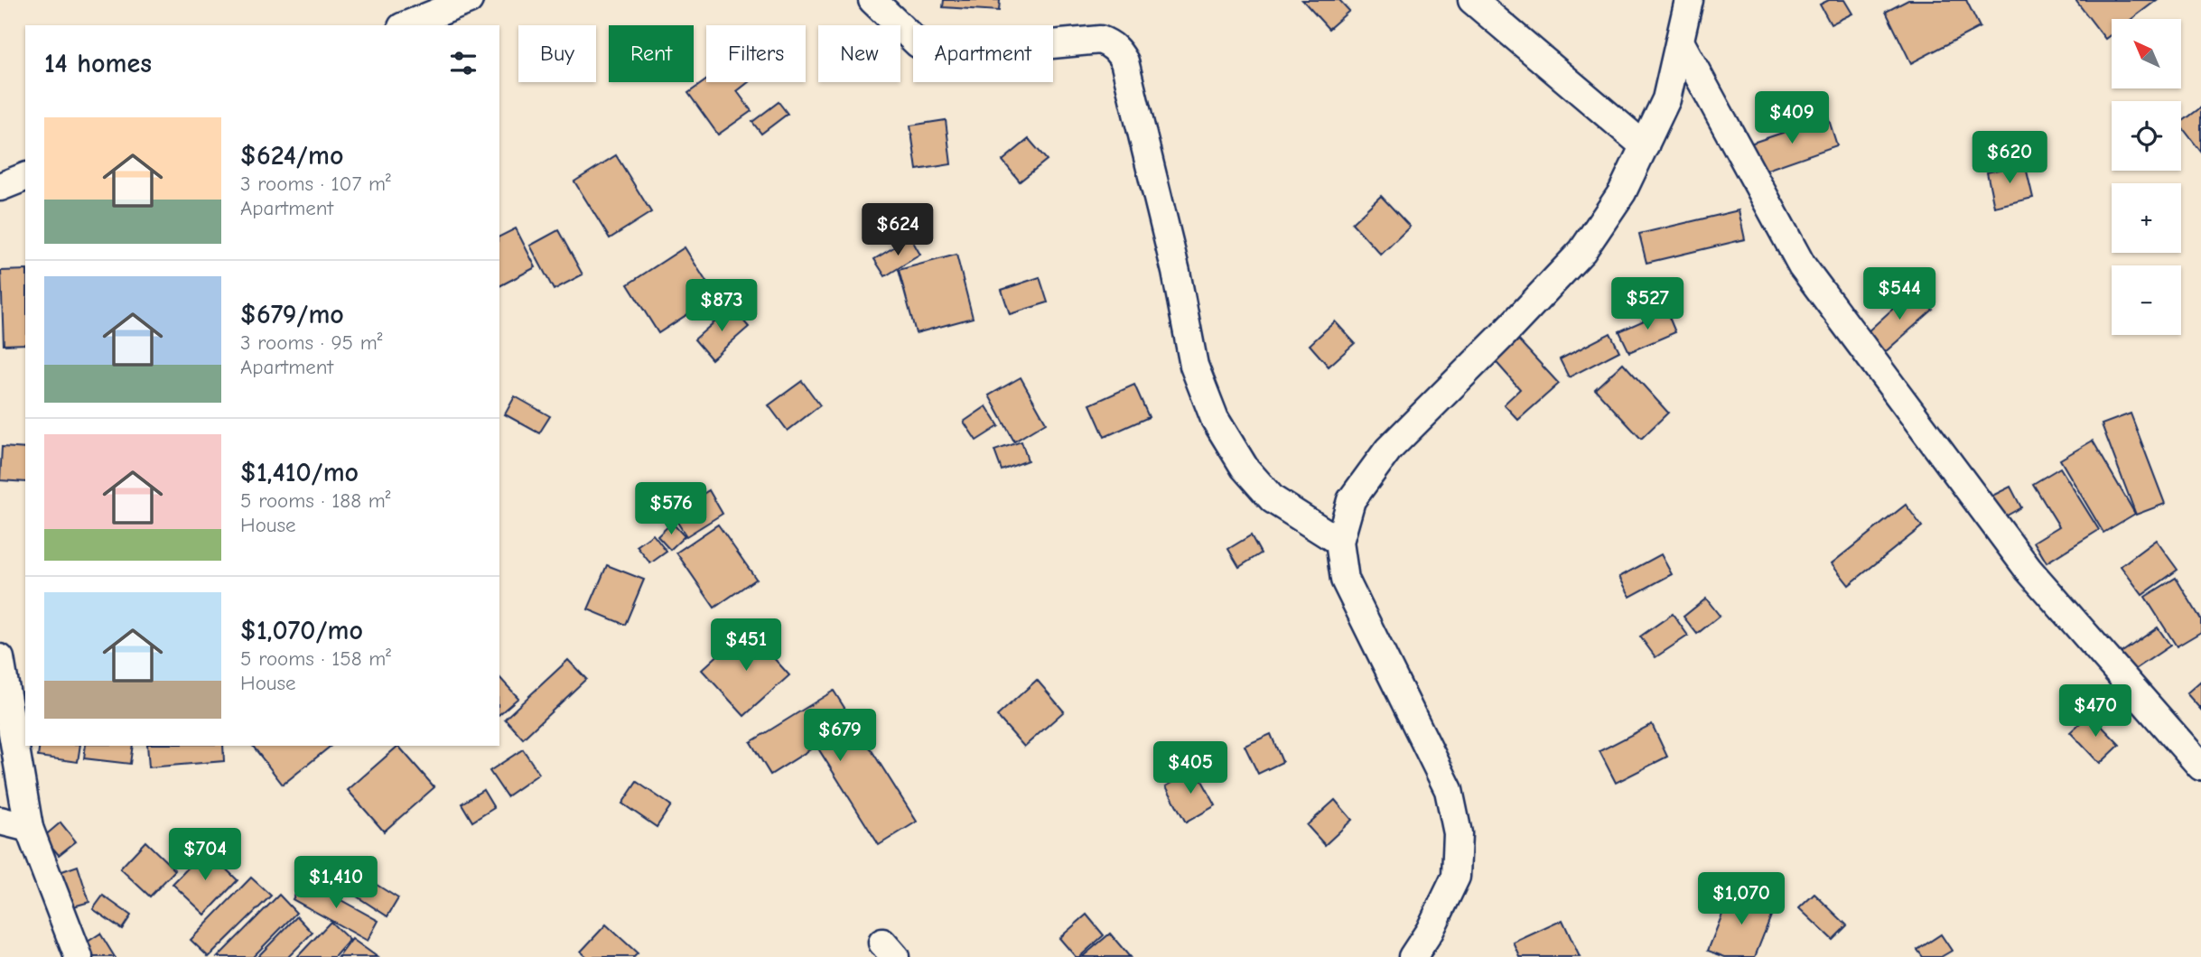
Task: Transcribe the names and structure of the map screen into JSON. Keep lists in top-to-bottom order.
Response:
{
  "north": "top left",
  "page": {
    "map_buttons": ["+", "−"],
    "chip": [
      "Buy",
      "Rent",
      "Filters",
      "New",
      "Apartment"
    ],
    "heading": "14 homes",
    "price": [
      "$409",
      "$620",
      "$624",
      "$544",
      "$527",
      "$873",
      "$576",
      "$451",
      "$470",
      "$679",
      "$405",
      "$704",
      "$1,410",
      "$1,070"
    ],
    "list": [
      {
        "name": "$624/mo",
        "note": "3 rooms · 107 m² · Apartment"
      },
      {
        "name": "$679/mo",
        "note": "3 rooms · 95 m² · Apartment"
      },
      {
        "name": "$1,410/mo",
        "note": "5 rooms · 188 m² · House"
      },
      {
        "name": "$1,070/mo",
        "note": "5 rooms · 158 m² · House"
      }
    ]
  }
}
